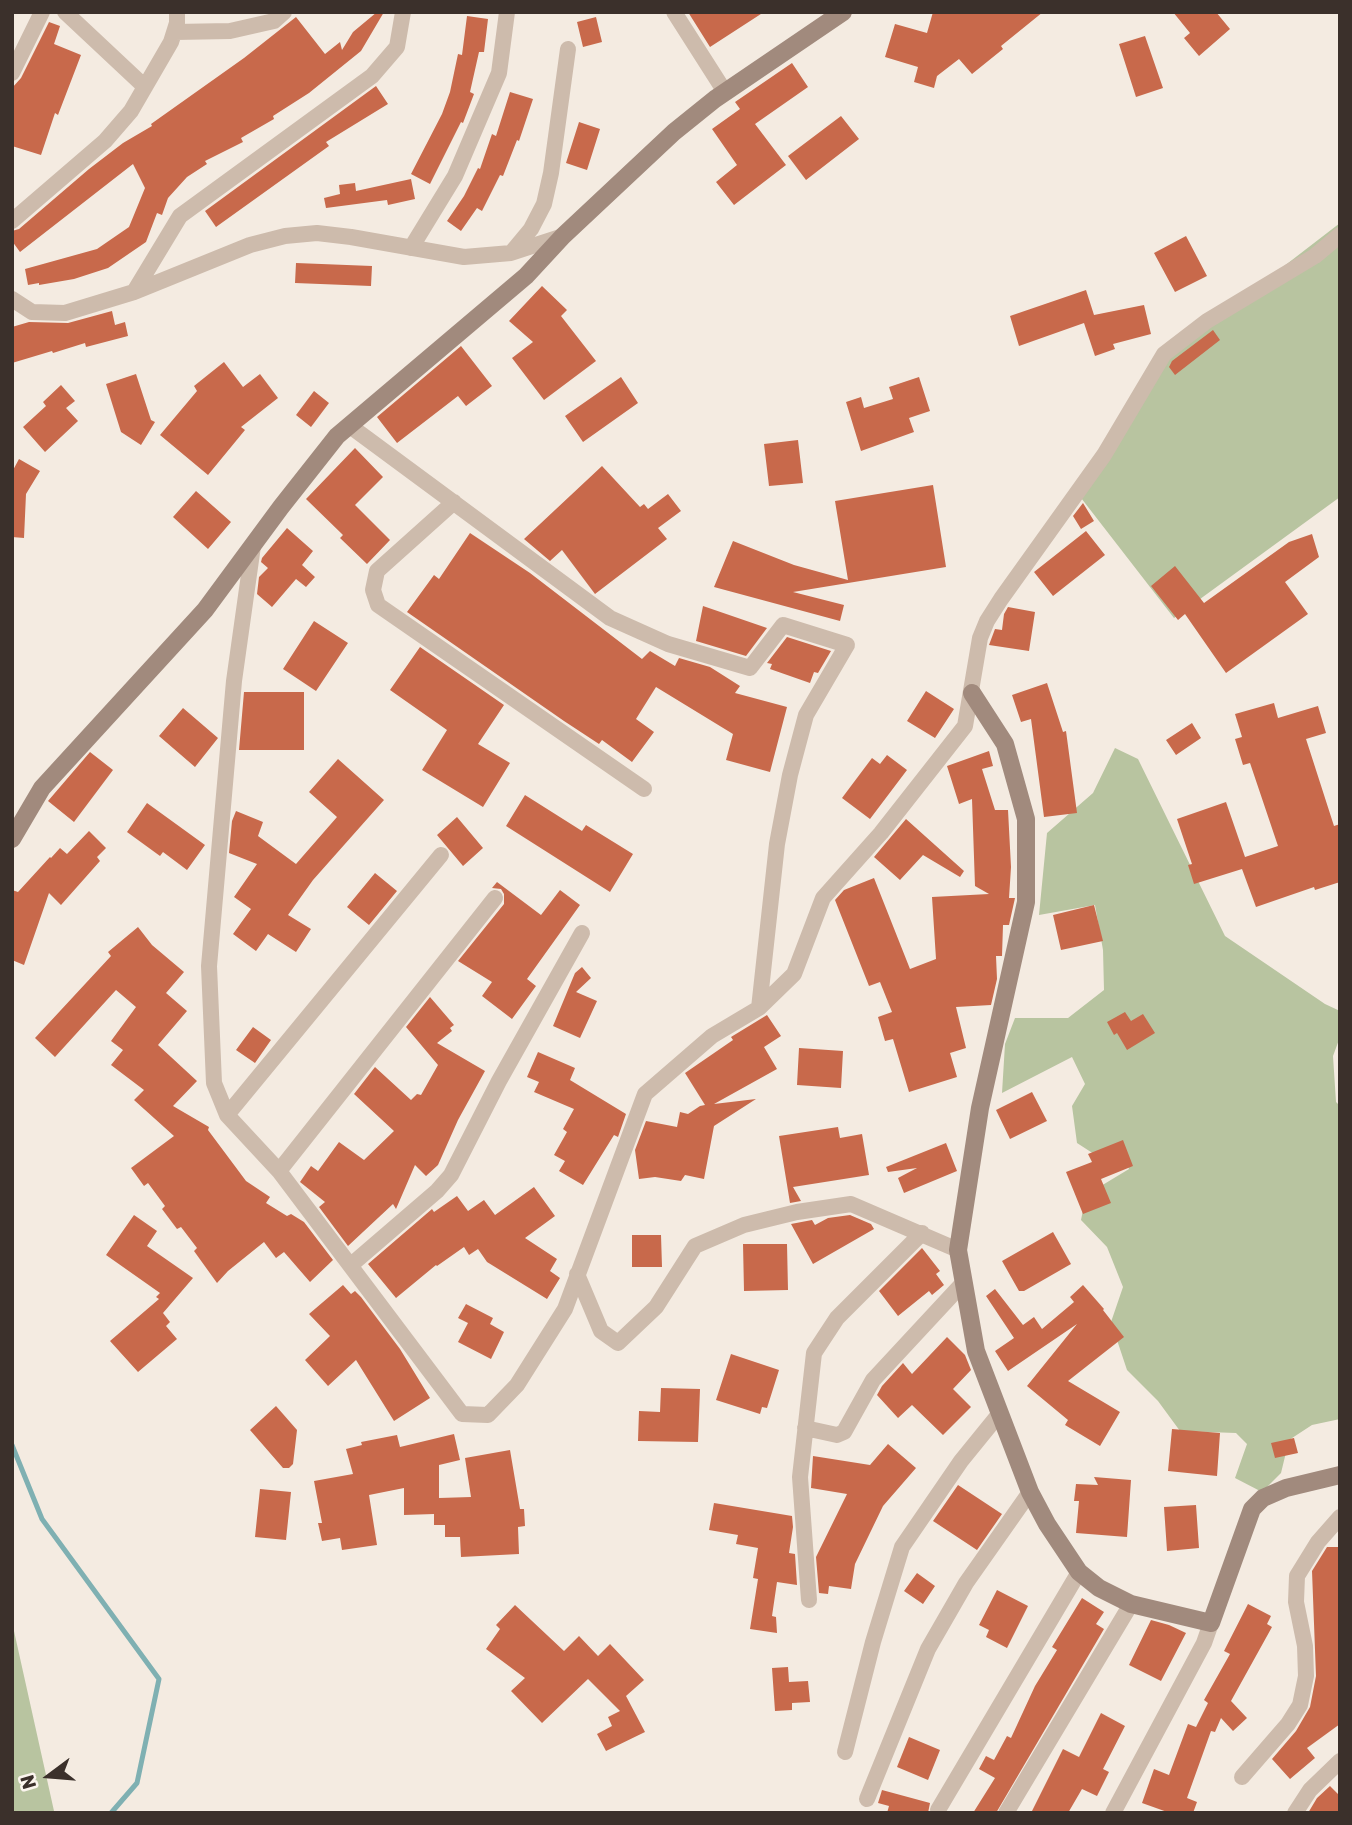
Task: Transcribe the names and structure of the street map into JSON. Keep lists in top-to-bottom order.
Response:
{
  "north": "left"
}
